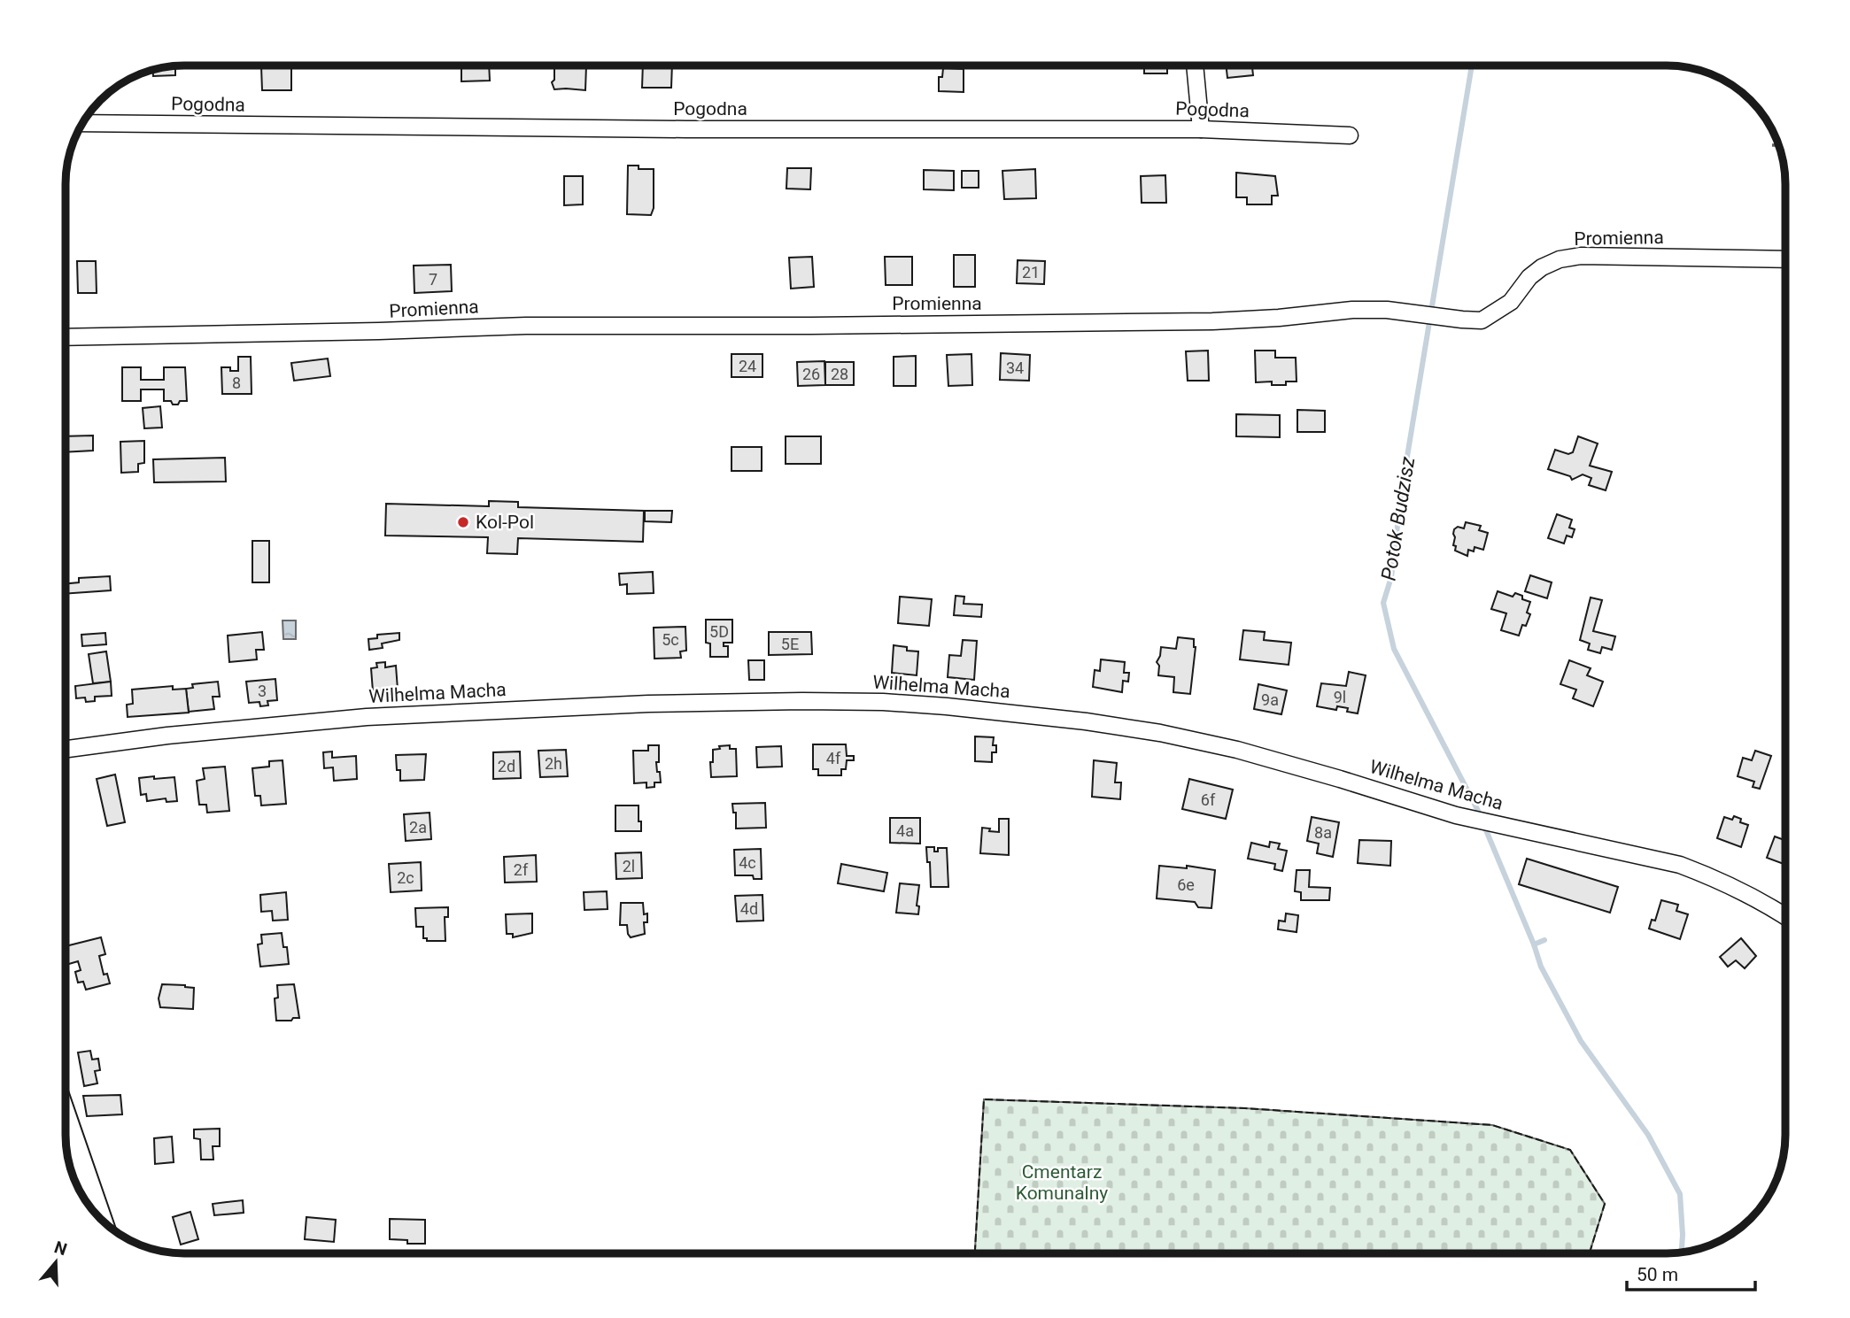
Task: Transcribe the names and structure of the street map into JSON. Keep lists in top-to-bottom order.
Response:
{
  "streets": {
    "street": ["Pogodna", "Promienna", "Wilhelma Macha"]
  },
  "water": ["Potok Budzisz"],
  "parks": ["Cmentarz Komunalny"],
  "places": ["Kol-Pol"],
  "house_numbers": [
    "21",
    "7",
    "24",
    "34",
    "26",
    "28",
    "8",
    "5D",
    "5c",
    "5E",
    "3",
    "9l",
    "9a",
    "4f",
    "2h",
    "2d",
    "6f",
    "2a",
    "4a",
    "8a",
    "4c",
    "2l",
    "2f",
    "2c",
    "6e",
    "4d"
  ],
  "scale_bar": "50 m",
  "north": "top"
}
